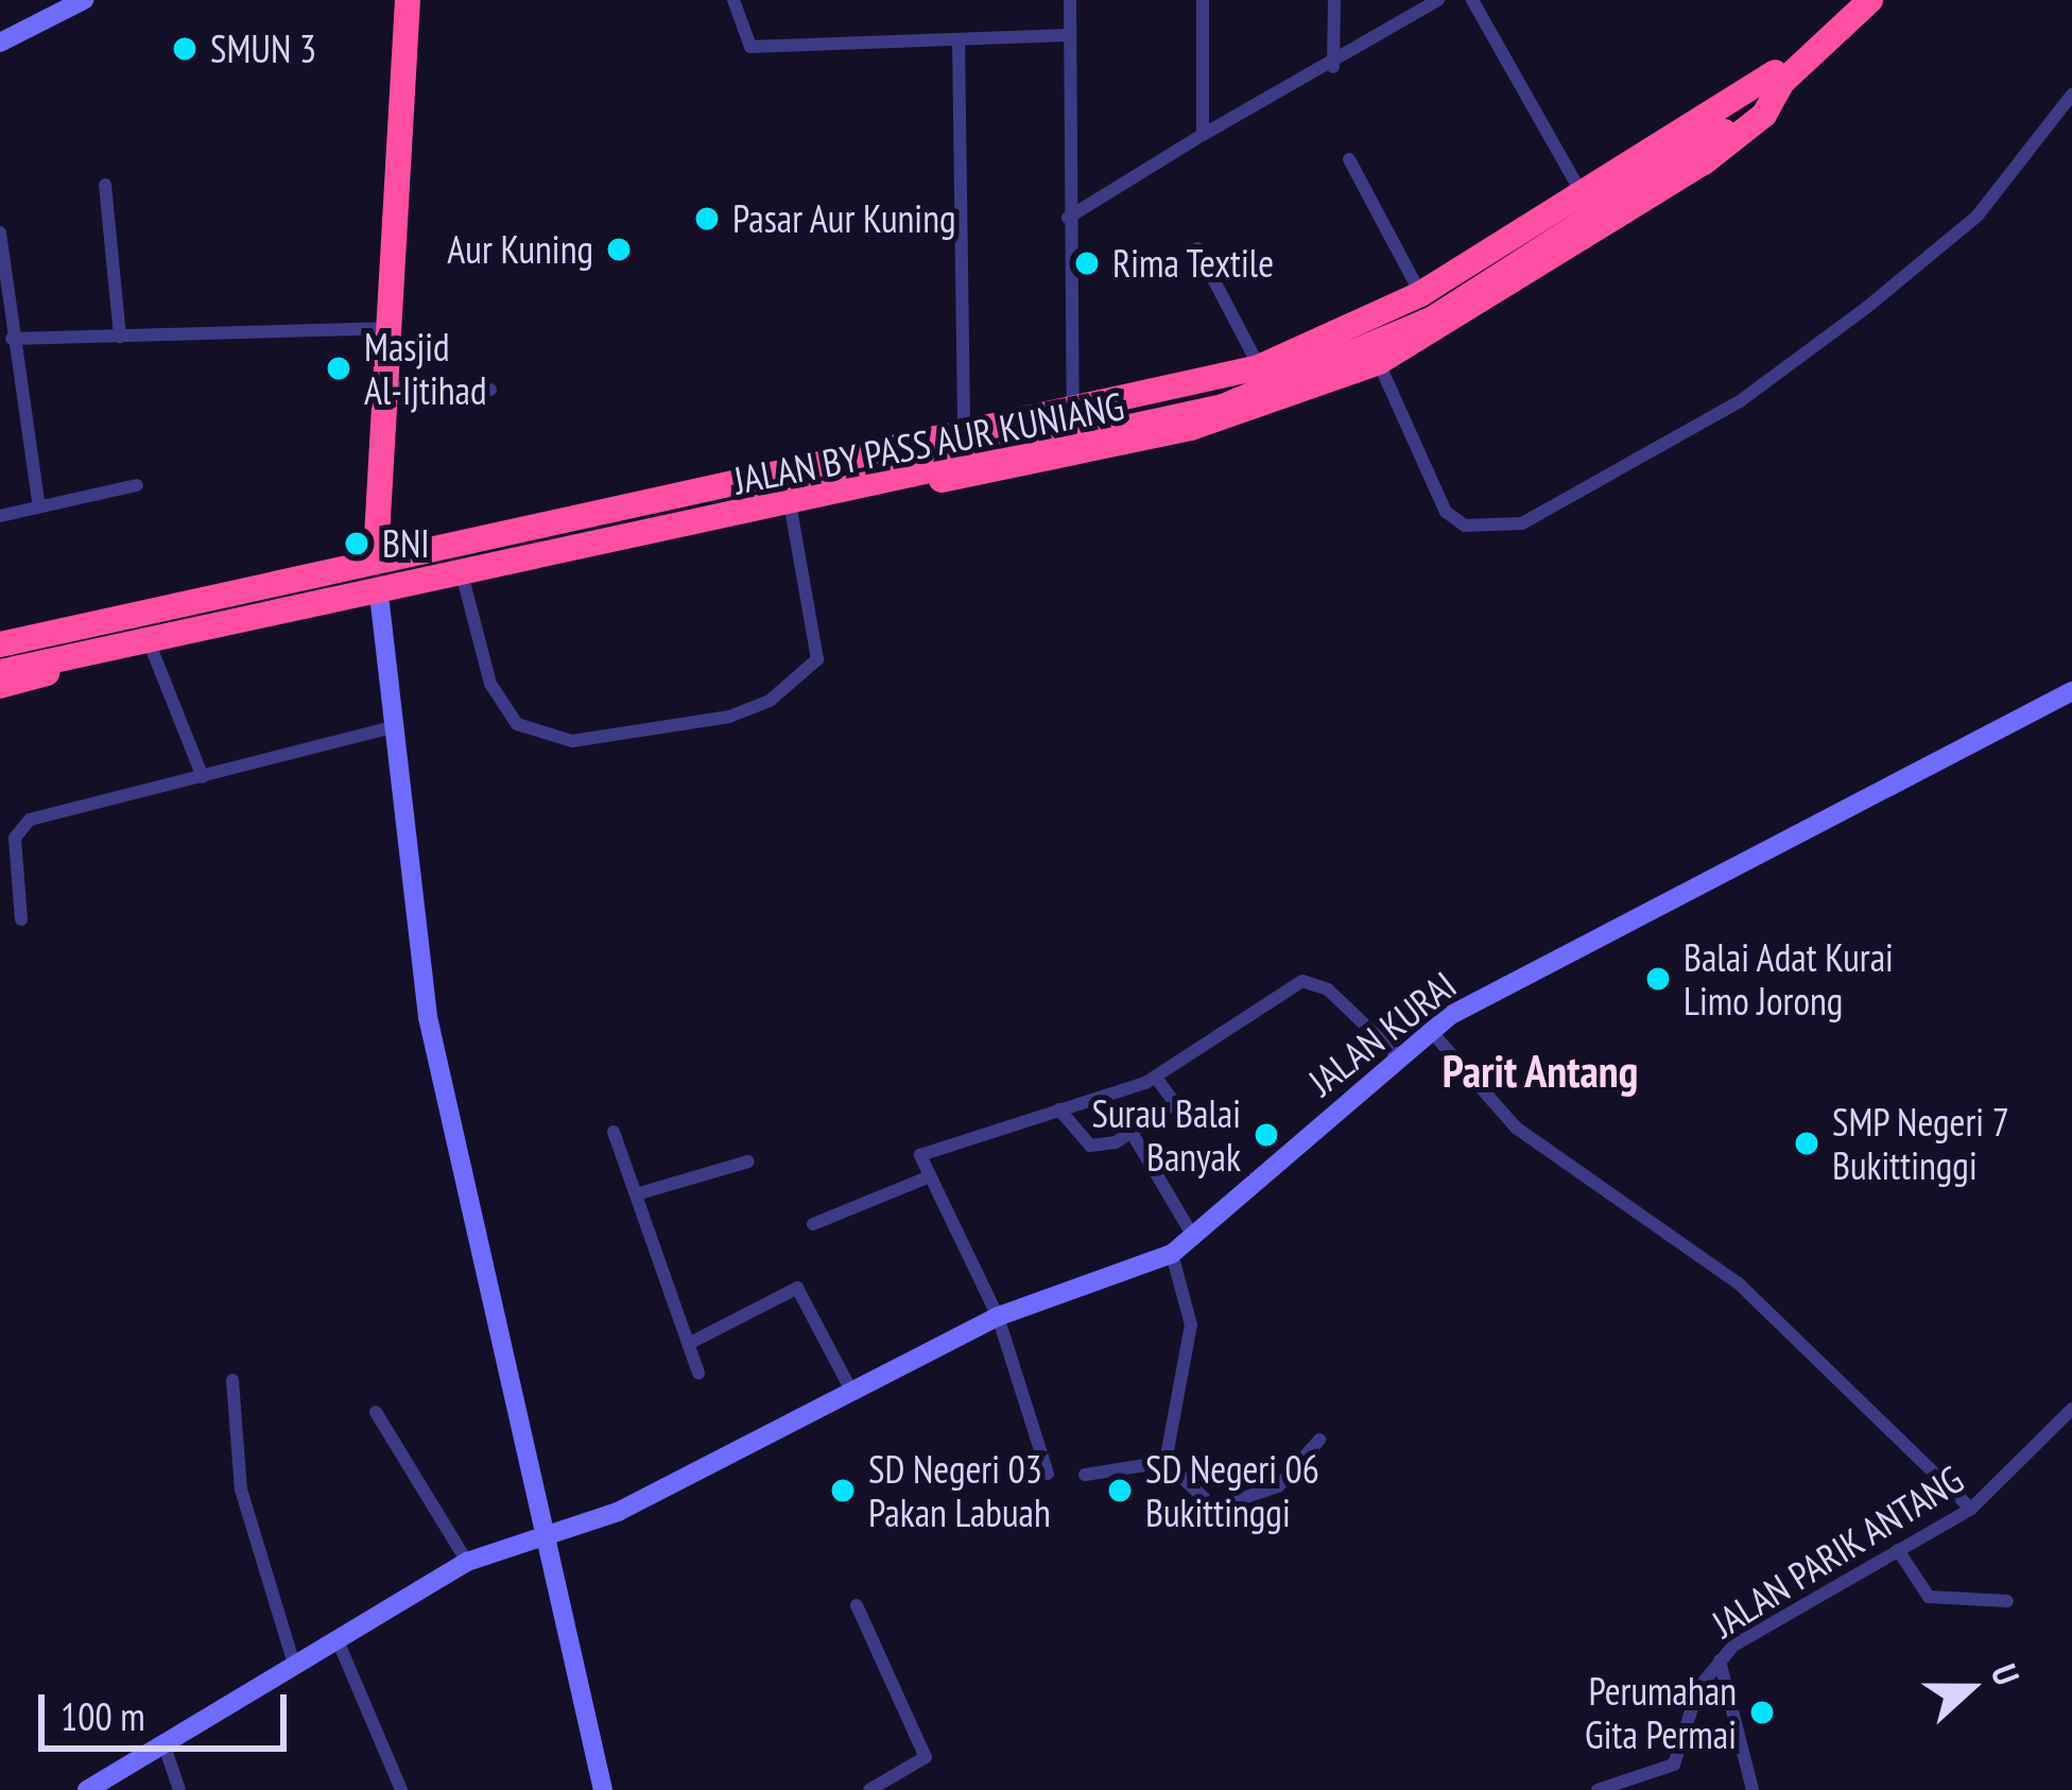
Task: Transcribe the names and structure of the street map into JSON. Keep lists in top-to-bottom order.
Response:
{
  "streets": {
    "highway": ["JALAN BY PASS AUR KUNIANG"],
    "street": ["JALAN KURAI", "JALAN PARIK ANTANG"]
  },
  "districts": ["Parit Antang"],
  "places": [
    "SMUN 3",
    "Pasar Aur Kuning",
    "Aur Kuning",
    "Rima Textile",
    "Masjid Al-Ijtihad",
    "BNI",
    "Balai Adat Kurai Limo Jorong",
    "Surau Balai Banyak",
    "SMP Negeri 7 Bukittinggi",
    "SD Negeri 03 Pakan Labuah",
    "SD Negeri 06 Bukittinggi",
    "Perumahan Gita Permai"
  ],
  "scale_bar": "100 m",
  "north": "right"
}
